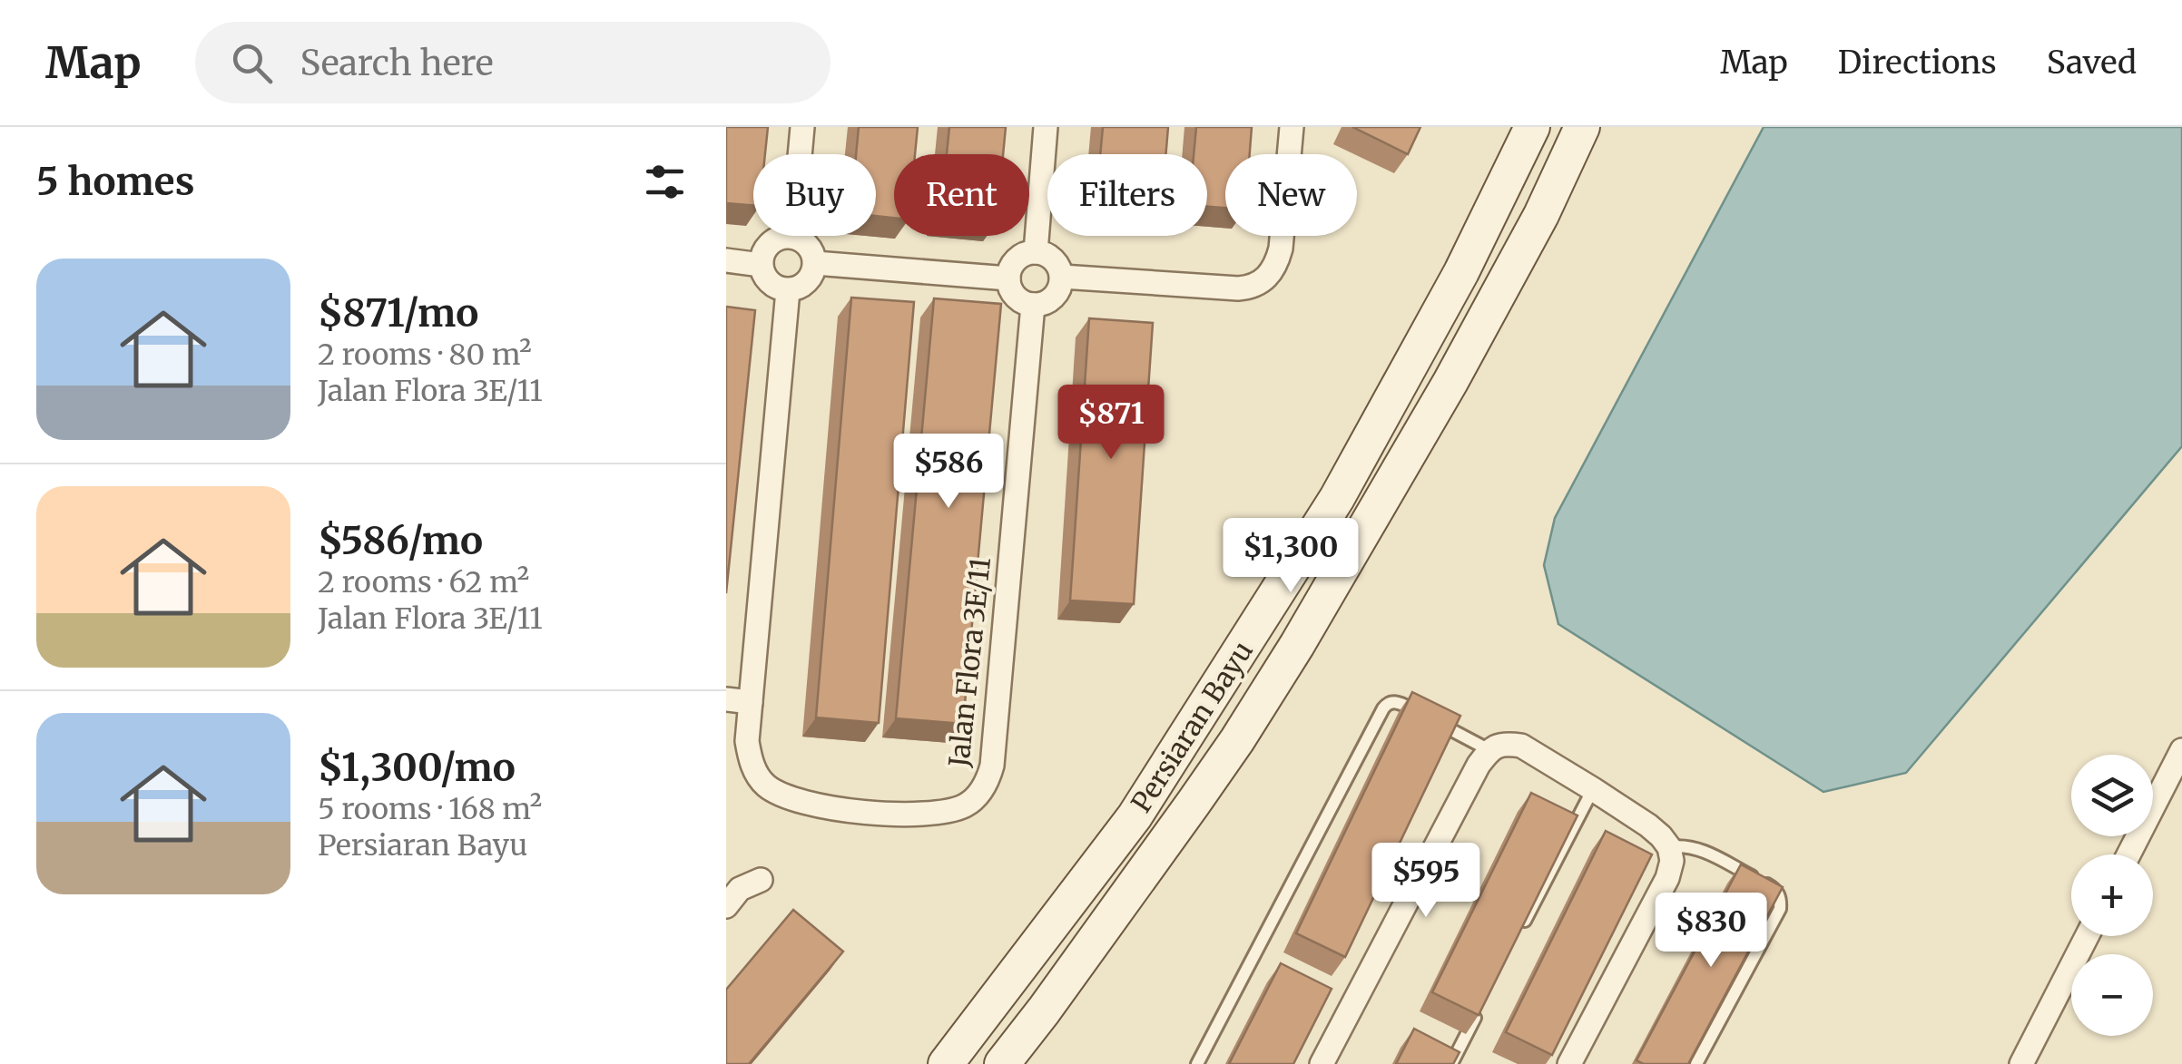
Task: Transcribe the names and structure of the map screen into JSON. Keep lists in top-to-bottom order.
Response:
{
  "streets": {
    "main road": ["Persiaran Bayu"],
    "street": ["Jalan Flora 3E/11"]
  },
  "page": {
    "header": "Map",
    "search": "Search here",
    "nav": ["Map", "Directions", "Saved"],
    "heading": "5 homes",
    "chip": [
      "Buy",
      "Rent",
      "Filters",
      "New"
    ],
    "list": [
      {
        "name": "$871/mo",
        "note": "2 rooms · 80 m² · Jalan Flora 3E/11"
      },
      {
        "name": "$586/mo",
        "note": "2 rooms · 62 m² · Jalan Flora 3E/11"
      },
      {
        "name": "$1,300/mo",
        "note": "5 rooms · 168 m² · Persiaran Bayu"
      }
    ],
    "price": [
      "$871",
      "$586",
      "$1,300",
      "$595",
      "$830"
    ],
    "map_buttons": ["+", "−"]
  }
}
